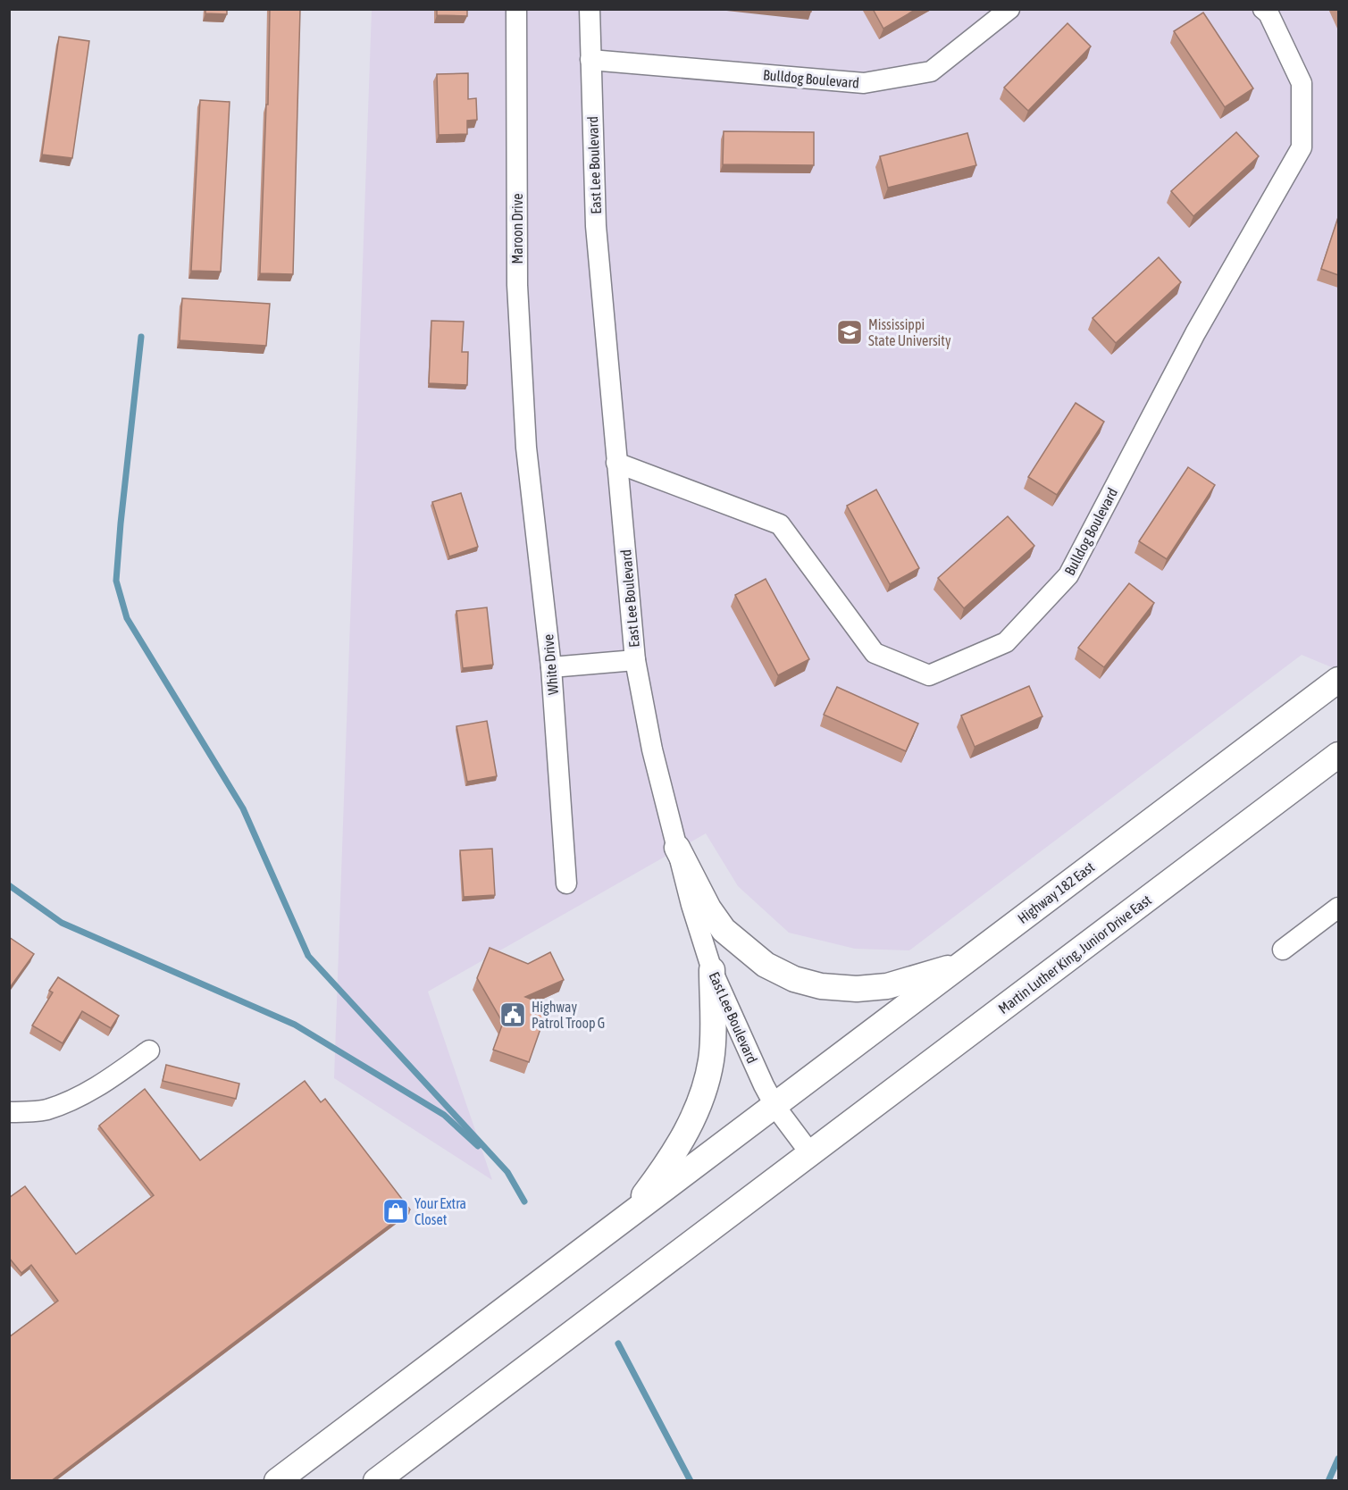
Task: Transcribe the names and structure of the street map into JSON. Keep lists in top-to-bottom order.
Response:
{
  "streets": {
    "main road": ["Highway 182 East", "Martin Luther King, Junior Drive East"],
    "street": [
      "Bulldog Boulevard",
      "East Lee Boulevard",
      "Maroon Drive",
      "White Drive"
    ]
  },
  "crossings": [
    ["Bulldog Boulevard", "East Lee Boulevard"],
    ["East Lee Boulevard", "Highway 182 East"],
    ["East Lee Boulevard", "Martin Luther King, Junior Drive East"],
    ["Maroon Drive", "White Drive"]
  ],
  "places": {
    "school or university": ["Mississippi State University"],
    "public building": ["Highway Patrol Troop G"],
    "shop": ["Your Extra Closet"]
  }
}
